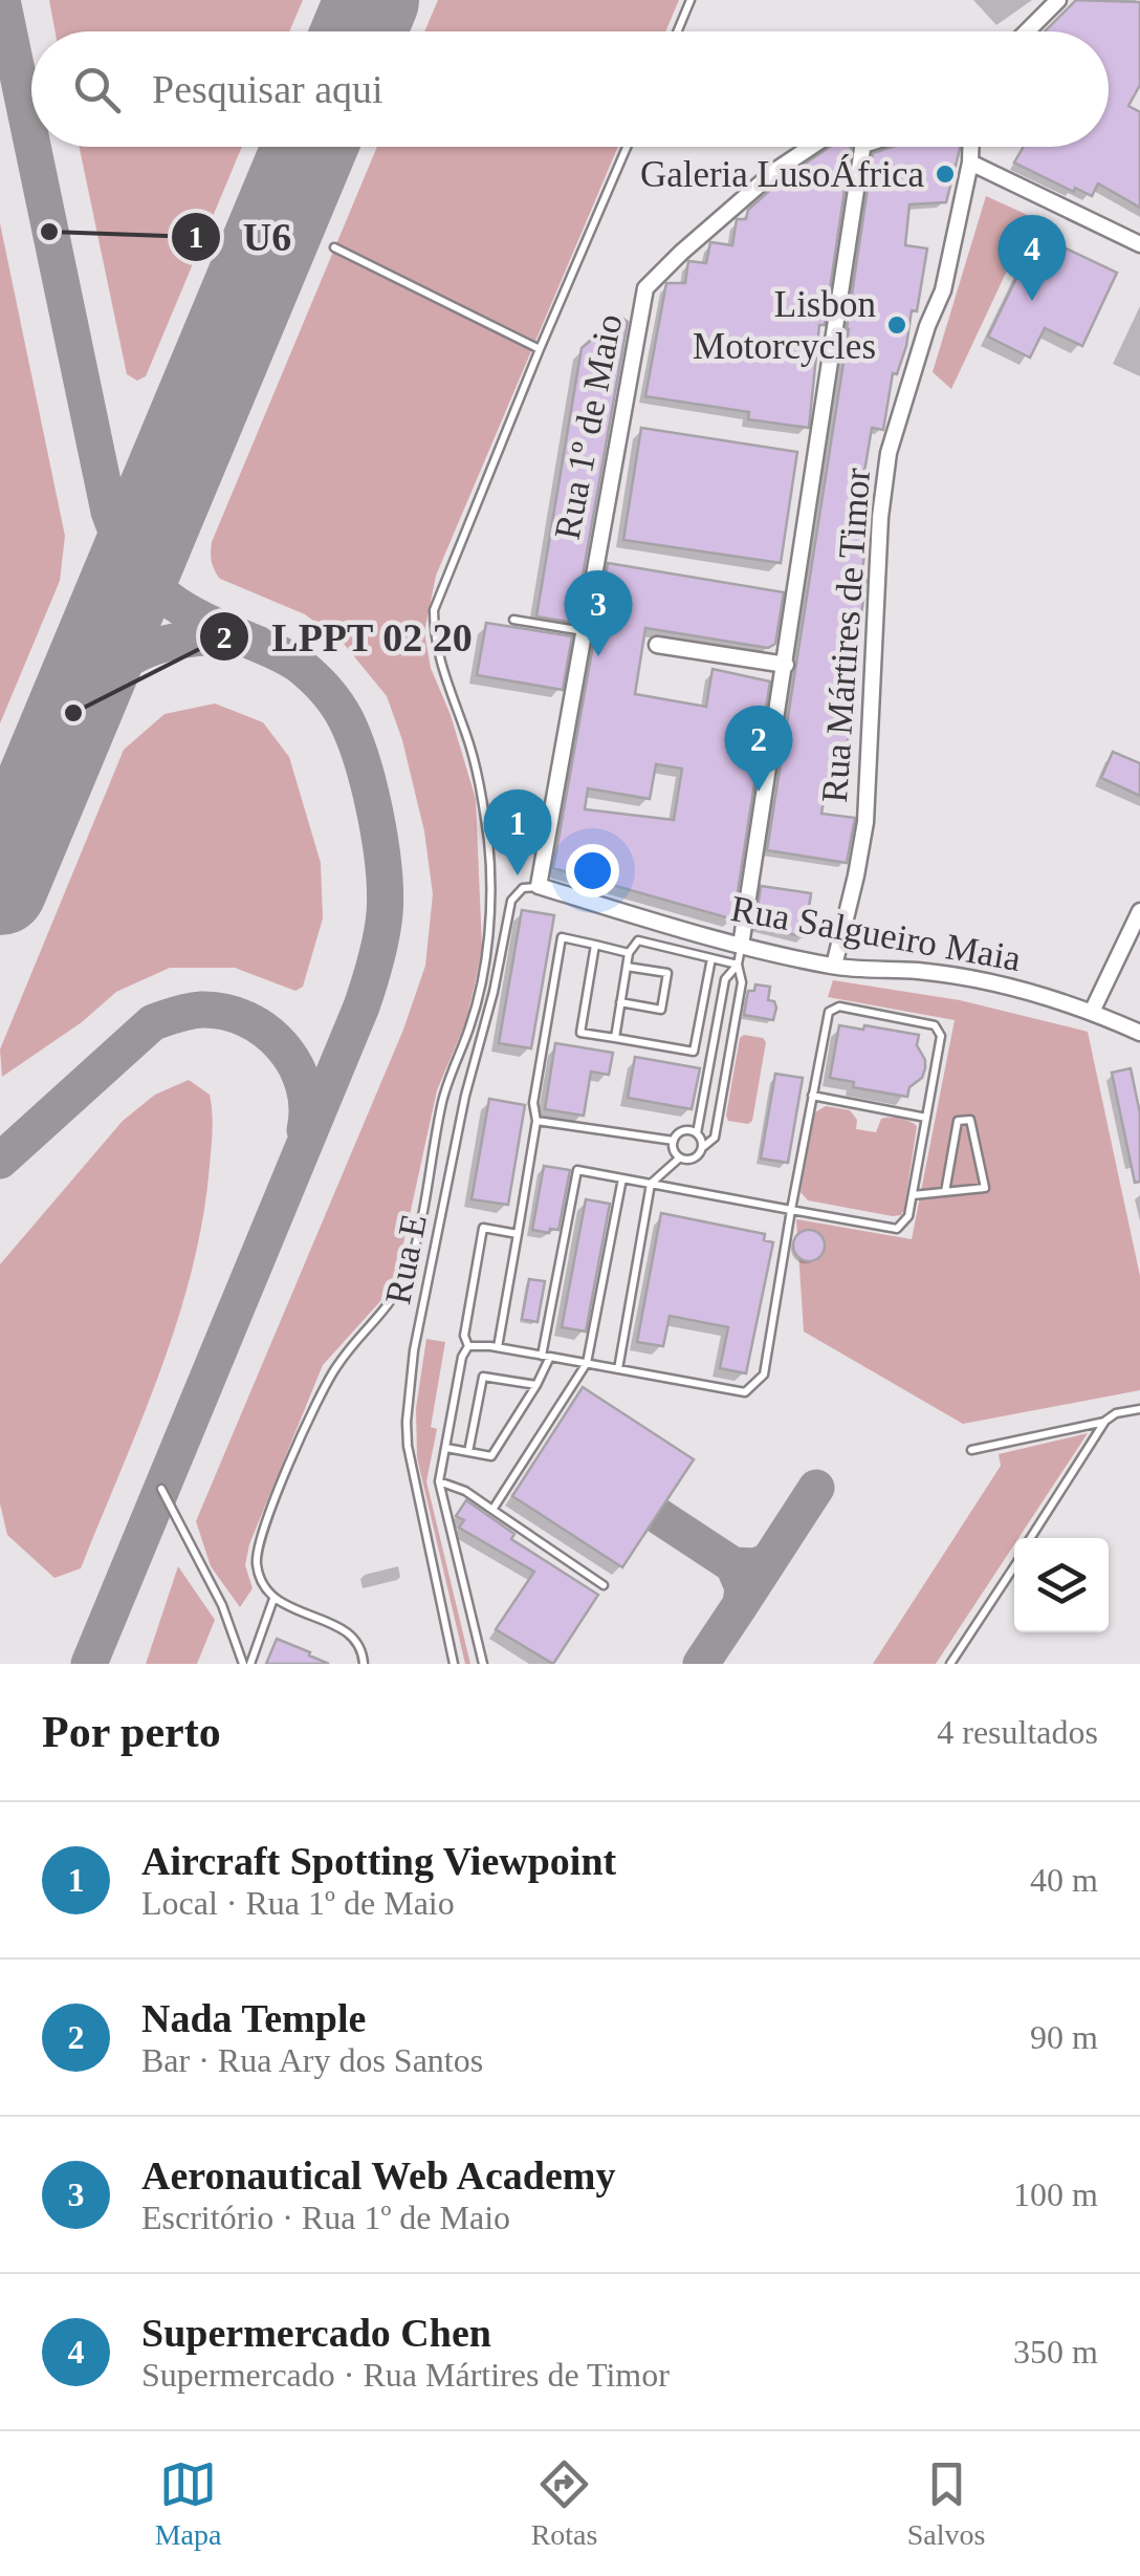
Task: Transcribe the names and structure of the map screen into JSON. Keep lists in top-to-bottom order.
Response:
{
  "streets": {
    "street": ["Rua 1º de Maio", "Rua Mártires de Timor", "Rua Salgueiro Maia"],
    "lane": ["Rua E"]
  },
  "crossings": [
    ["Rua 1º de Maio", "Rua Salgueiro Maia"],
    ["Rua 1º de Maio", "Rua E"],
    ["Rua Mártires de Timor", "Rua Salgueiro Maia"],
    ["Rua Salgueiro Maia", "Rua E"]
  ],
  "places": [
    "Galeria LusoÁfrica",
    "U6",
    "Lisbon Motorcycles",
    "LPPT 02 20"
  ],
  "page": {
    "search": "Pesquisar aqui",
    "pins": [
      "4",
      "3",
      "2",
      "1"
    ],
    "heading": ["Por perto", "4 resultados"],
    "list": [
      {
        "mark": "1",
        "name": "Aircraft Spotting Viewpoint",
        "note": "Local · Rua 1º de Maio",
        "value": "40 m"
      },
      {
        "mark": "2",
        "name": "Nada Temple",
        "note": "Bar · Rua Ary dos Santos",
        "value": "90 m"
      },
      {
        "mark": "3",
        "name": "Aeronautical Web Academy",
        "note": "Escritório · Rua 1º de Maio",
        "value": "100 m"
      },
      {
        "mark": "4",
        "name": "Supermercado Chen",
        "note": "Supermercado · Rua Mártires de Timor",
        "value": "350 m"
      }
    ],
    "nav": ["Mapa", "Rotas", "Salvos"]
  }
}
